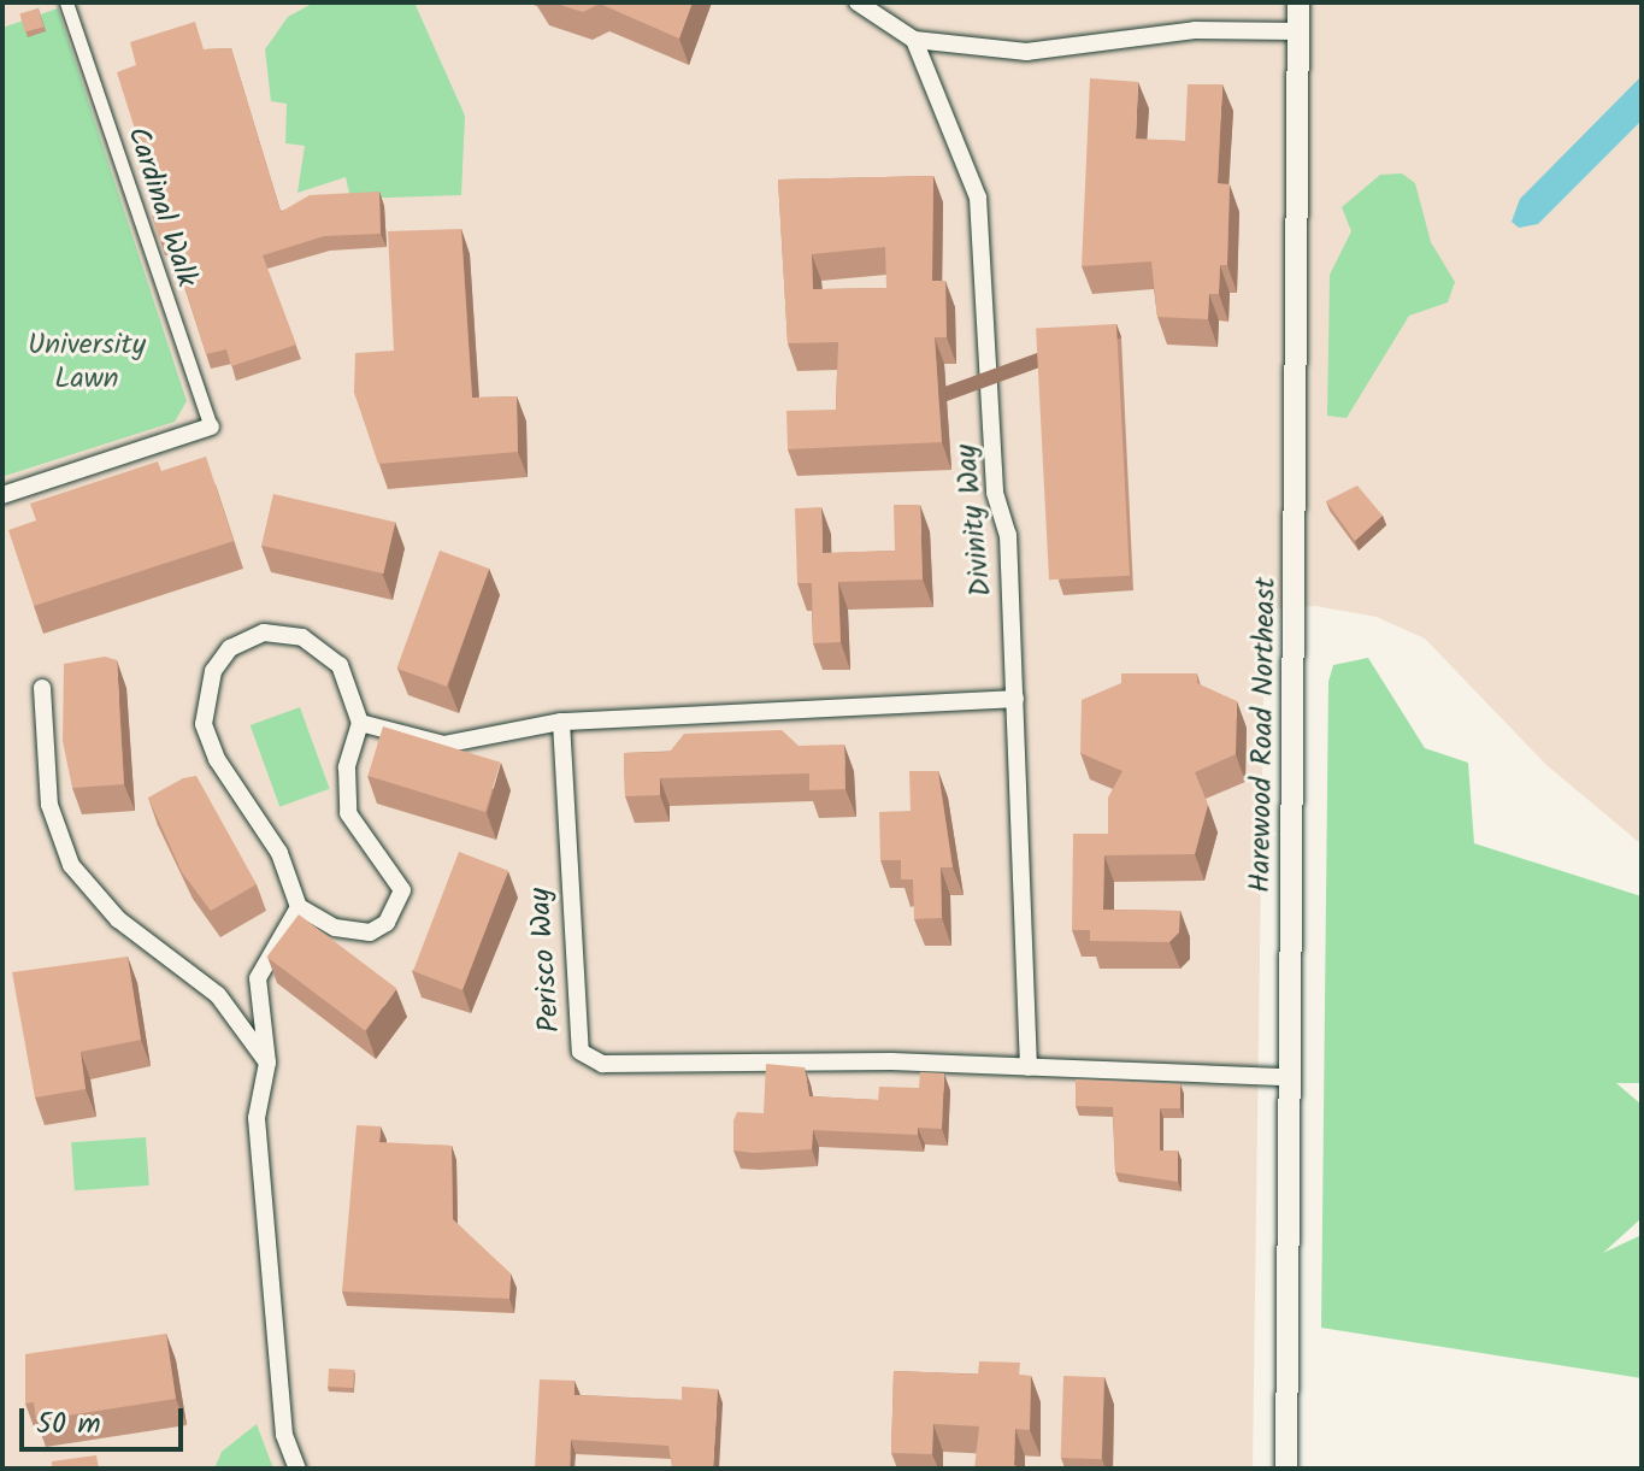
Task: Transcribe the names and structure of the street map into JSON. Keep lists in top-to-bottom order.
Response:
{
  "streets": {
    "street": [
      "Cardinal Walk",
      "Divinity Way",
      "Harewood Road Northeast",
      "Perisco Way"
    ]
  },
  "crossings": [
    ["Divinity Way", "Perisco Way"],
    ["Harewood Road Northeast", "Perisco Way"]
  ],
  "parks": ["University Lawn"],
  "scale_bar": "50 m"
}
